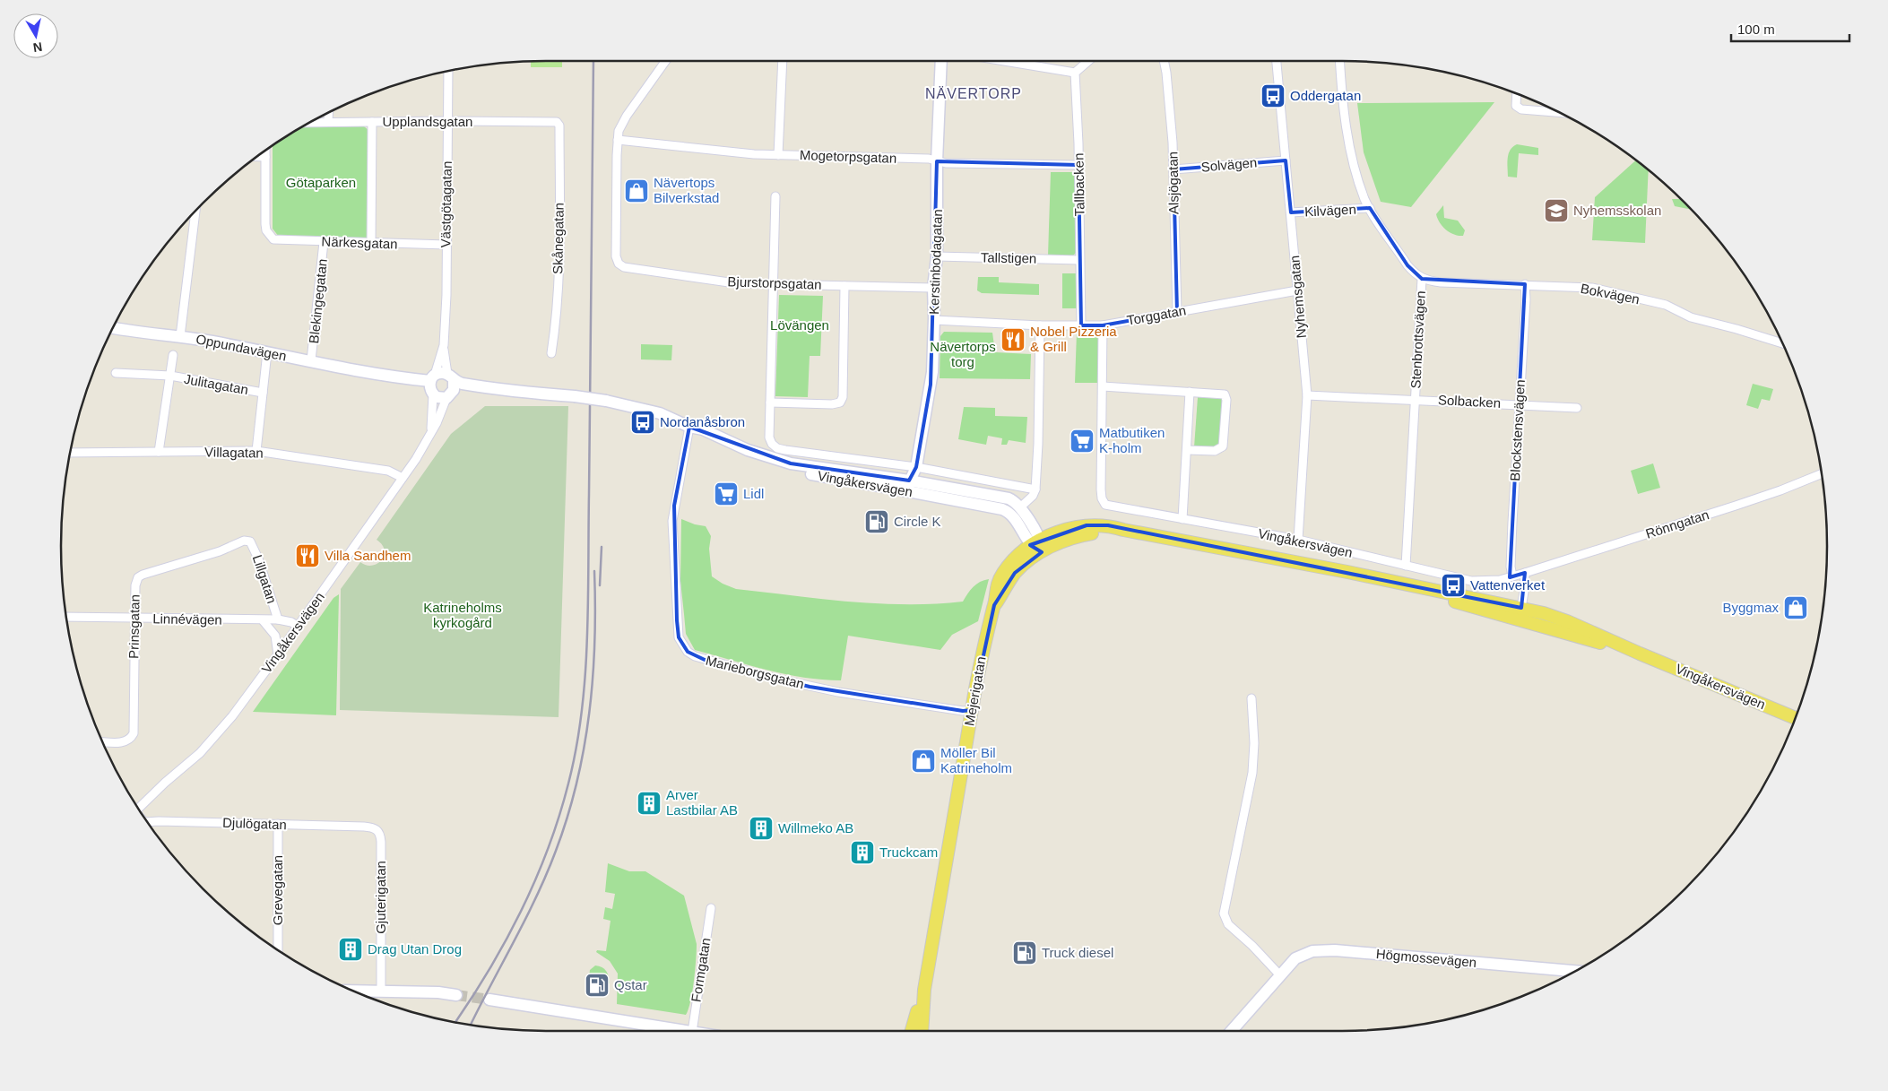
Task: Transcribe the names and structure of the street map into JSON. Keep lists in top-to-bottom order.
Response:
{
  "streets": {
    "main road": ["Vingåkersvägen", "Mejerigatan"],
    "street": [
      "Upplandsgatan",
      "Mogetorpsgatan",
      "Solvägen",
      "Alsjögatan",
      "Tallbacken",
      "Västgötagatan",
      "Kilvägen",
      "Skånegatan",
      "Närkesgatan",
      "Tallstigen",
      "Kerstinbodagatan",
      "Bjurstorpsgatan",
      "Bokvägen",
      "Nyhemsgatan",
      "Blekingegatan",
      "Torggatan",
      "Stenbrottsvägen",
      "Oppundavägen",
      "Julitagatan",
      "Solbacken",
      "Blockstensvägen",
      "Villagatan",
      "Rönngatan",
      "Lillgatan",
      "Linnévägen",
      "Prinsgatan",
      "Marieborgsgatan",
      "Djulögatan",
      "Grevegatan",
      "Gjuterigatan",
      "Högmossevägen",
      "Formgatan"
    ]
  },
  "crossings": [
    ["Upplandsgatan", "Västgötagatan"],
    ["Upplandsgatan", "Skånegatan"],
    ["Mogetorpsgatan", "Tallbacken"],
    ["Mogetorpsgatan", "Kerstinbodagatan"],
    ["Mogetorpsgatan", "Bjurstorpsgatan"],
    ["Solvägen", "Alsjögatan"],
    ["Solvägen", "Nyhemsgatan"],
    ["Alsjögatan", "Torggatan"],
    ["Tallbacken", "Tallstigen"],
    ["Tallbacken", "Torggatan"],
    ["Västgötagatan", "Närkesgatan"],
    ["Västgötagatan", "Oppundavägen"],
    ["Västgötagatan", "Vingåkersvägen"],
    ["Kilvägen", "Nyhemsgatan"],
    ["Kilvägen", "Stenbrottsvägen"],
    ["Närkesgatan", "Blekingegatan"],
    ["Tallstigen", "Kerstinbodagatan"],
    ["Kerstinbodagatan", "Bjurstorpsgatan"],
    ["Kerstinbodagatan", "Torggatan"],
    ["Kerstinbodagatan", "Vingåkersvägen"],
    ["Bjurstorpsgatan", "Vingåkersvägen"],
    ["Bokvägen", "Stenbrottsvägen"],
    ["Bokvägen", "Blockstensvägen"],
    ["Nyhemsgatan", "Torggatan"],
    ["Nyhemsgatan", "Solbacken"],
    ["Nyhemsgatan", "Vingåkersvägen"],
    ["Blekingegatan", "Oppundavägen"],
    ["Stenbrottsvägen", "Solbacken"],
    ["Stenbrottsvägen", "Vingåkersvägen"],
    ["Oppundavägen", "Vingåkersvägen"],
    ["Julitagatan", "Villagatan"],
    ["Solbacken", "Blockstensvägen"],
    ["Blockstensvägen", "Vingåkersvägen"],
    ["Blockstensvägen", "Rönngatan"],
    ["Villagatan", "Vingåkersvägen"],
    ["Vingåkersvägen", "Rönngatan"],
    ["Vingåkersvägen", "Linnévägen"],
    ["Vingåkersvägen", "Marieborgsgatan"],
    ["Vingåkersvägen", "Mejerigatan"],
    ["Lillgatan", "Linnévägen"],
    ["Lillgatan", "Prinsgatan"],
    ["Linnévägen", "Prinsgatan"],
    ["Marieborgsgatan", "Mejerigatan"],
    ["Djulögatan", "Grevegatan"],
    ["Djulögatan", "Gjuterigatan"]
  ],
  "districts": ["NÄVERTORP"],
  "parks": [
    "Götaparken",
    "Lövängen",
    "Nävertorps torg",
    "Katrineholms kyrkogård"
  ],
  "places": {
    "bus stop": ["Oddergatan", "Nordanåsbron", "Vattenverket"],
    "shop": ["Nävertops Bilverkstad", "Byggmax", "Möller Bil Katrineholm"],
    "school or university": ["Nyhemsskolan"],
    "restaurant": ["Nobel Pizzeria & Grill", "Villa Sandhem"],
    "supermarket": ["Matbutiken K-holm", "Lidl"],
    "fuel station": ["Circle K", "Truck diesel", "Qstar"],
    "building": [
      "Arver Lastbilar AB",
      "Willmeko AB",
      "Truckcam",
      "Drag Utan Drog"
    ]
  },
  "scale_bar": "100 m",
  "north": "bottom"
}
